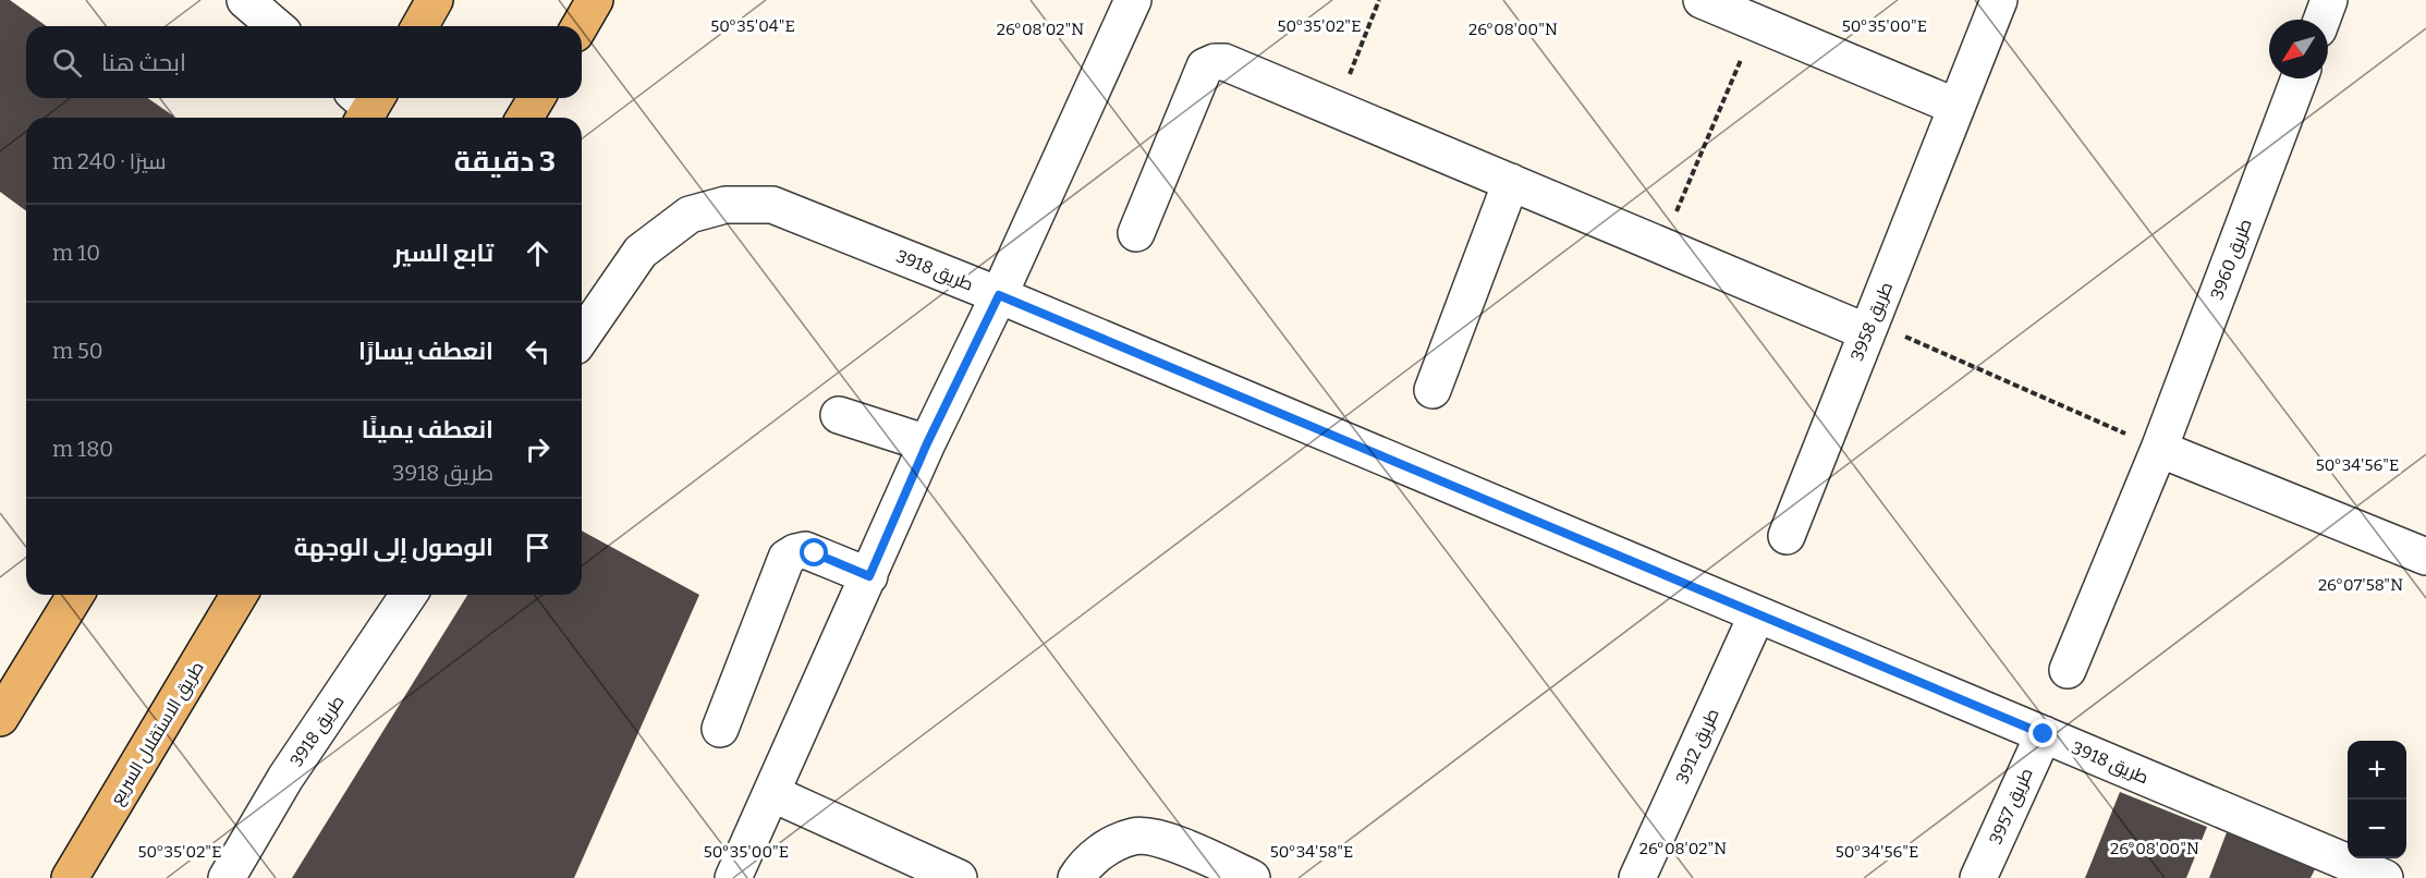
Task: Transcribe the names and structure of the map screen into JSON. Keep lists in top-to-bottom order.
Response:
{
  "streets": {
    "main road": ["طريق الاستقلال السريع"],
    "street": [
      "طريق 3960",
      "طريق 3918",
      "طريق 3958",
      "طريق 3912",
      "طريق 3957"
    ]
  },
  "crossings": [
    ["طريق 3918", "طريق 3912"],
    ["طريق 3918", "طريق 3957"]
  ],
  "north": "bottom left",
  "page": {
    "search": "ابحث هنا",
    "heading": ["3 دقيقة", "سيرًا · 240 m"],
    "list": [
      ["تابع السير", "10 m"],
      ["انعطف يسارًا", "50 m"],
      ["انعطف يمينًا", "طريق 3918", "180 m"],
      "الوصول إلى الوجهة"
    ],
    "map_buttons": ["+", "−"]
  },
  "coordinates": [
    "50°35'04\"E",
    "50°35'02\"E",
    "50°35'00\"E",
    "26°08'02\"N",
    "26°08'00\"N",
    "50°34'56\"E",
    "26°07'58\"N",
    "50°34'58\"E"
  ]
}
